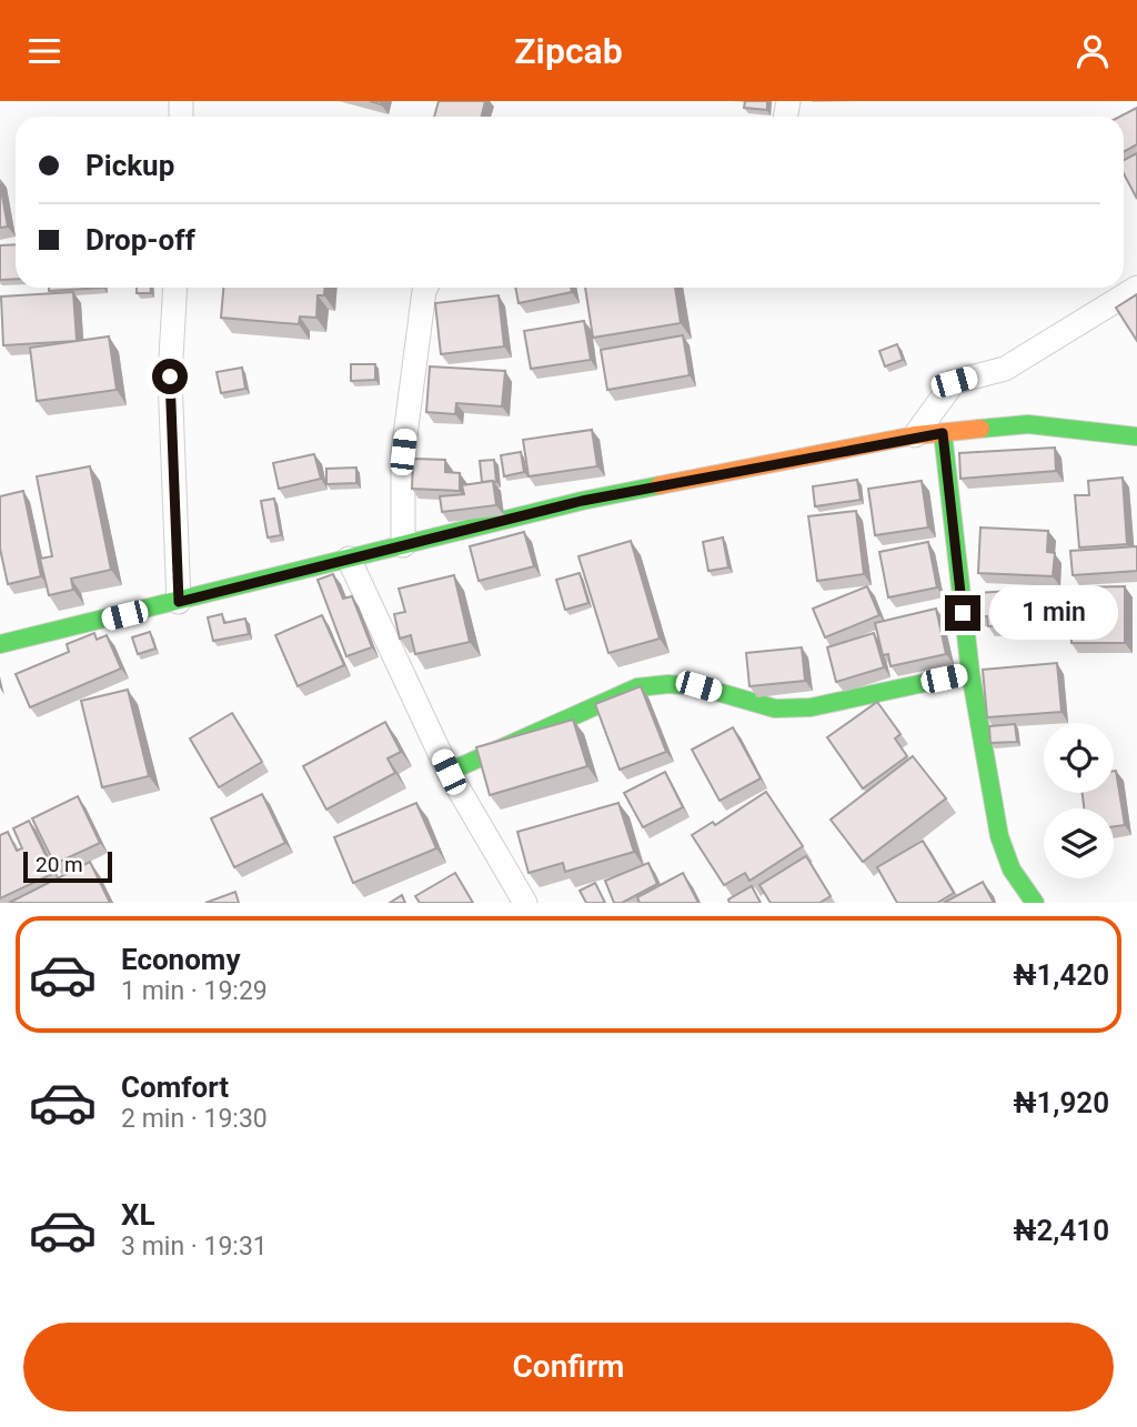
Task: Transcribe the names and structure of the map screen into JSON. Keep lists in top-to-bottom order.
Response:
{
  "scale_bar": "20 m",
  "page": {
    "header": "Zipcab",
    "banner": ["Pickup", "Drop-off"],
    "bubble": "1 min",
    "scale": "20 m",
    "list": [
      {
        "name": "Economy",
        "note": "1 min · 19:29",
        "value": "₦1,420"
      },
      {
        "name": "Comfort",
        "note": "2 min · 19:30",
        "value": "₦1,920"
      },
      {
        "name": "XL",
        "note": "3 min · 19:31",
        "value": "₦2,410"
      }
    ],
    "buttons": "Confirm"
  }
}
